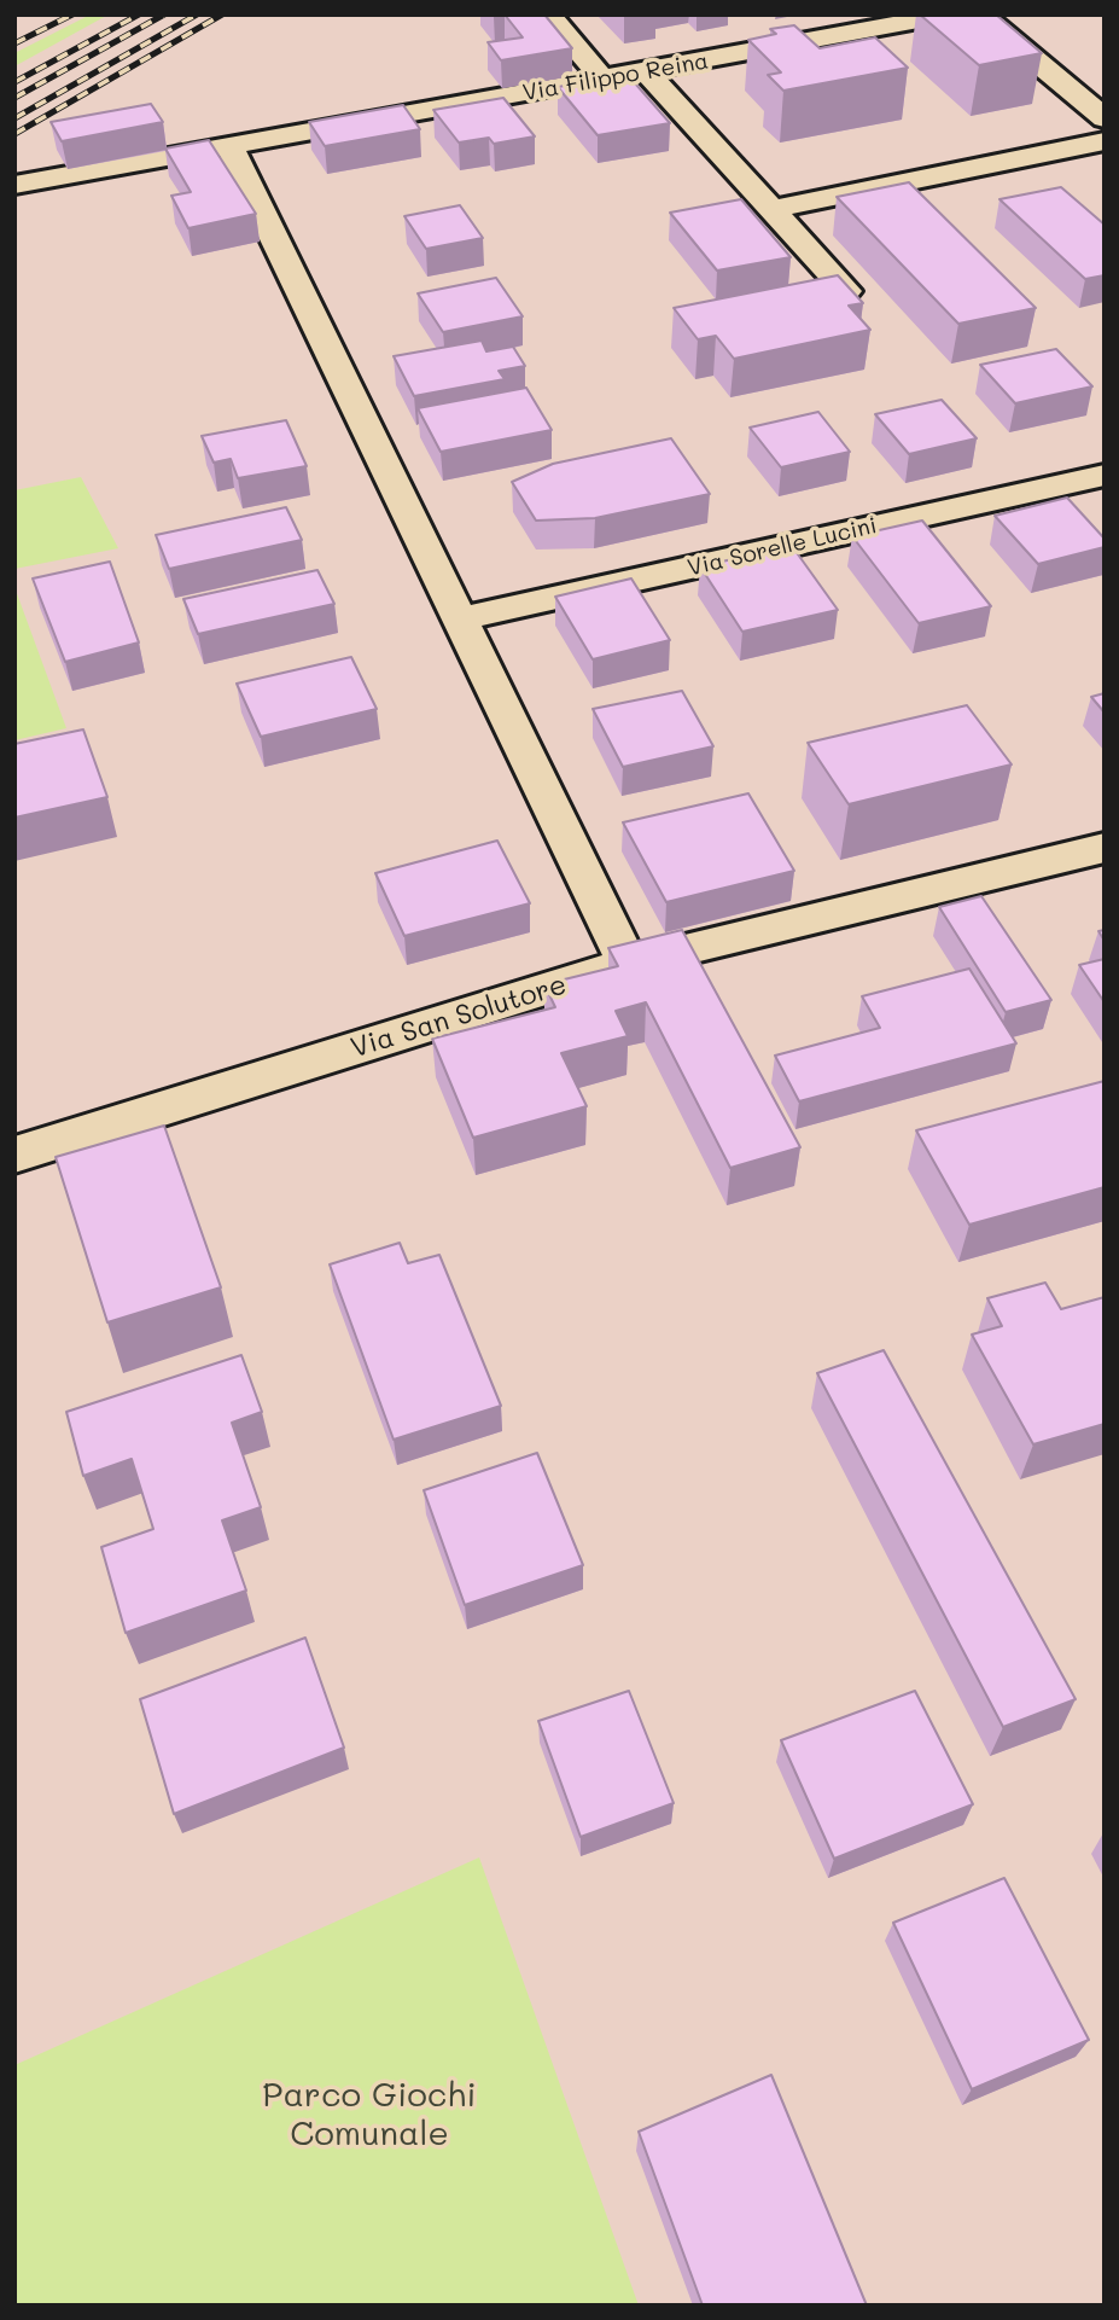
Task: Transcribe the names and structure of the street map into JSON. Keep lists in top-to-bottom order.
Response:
{
  "streets": {
    "street": ["Via Filippo Reina", "Via Sorelle Lucini", "Via San Solutore"]
  },
  "parks": ["Parco Giochi Comunale"]
}
